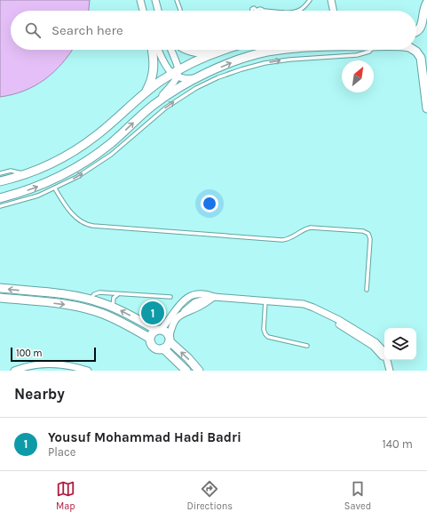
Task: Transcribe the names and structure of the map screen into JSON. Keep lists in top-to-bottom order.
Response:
{
  "scale_bar": "100 m",
  "north": "top right",
  "page": {
    "search": "Search here",
    "pins": "1",
    "scale": "100 m",
    "heading": "Nearby",
    "list": [
      {
        "mark": "1",
        "name": "Yousuf Mohammad Hadi Badri",
        "note": "Place",
        "value": "140 m"
      }
    ],
    "nav": ["Map", "Directions", "Saved"]
  }
}
